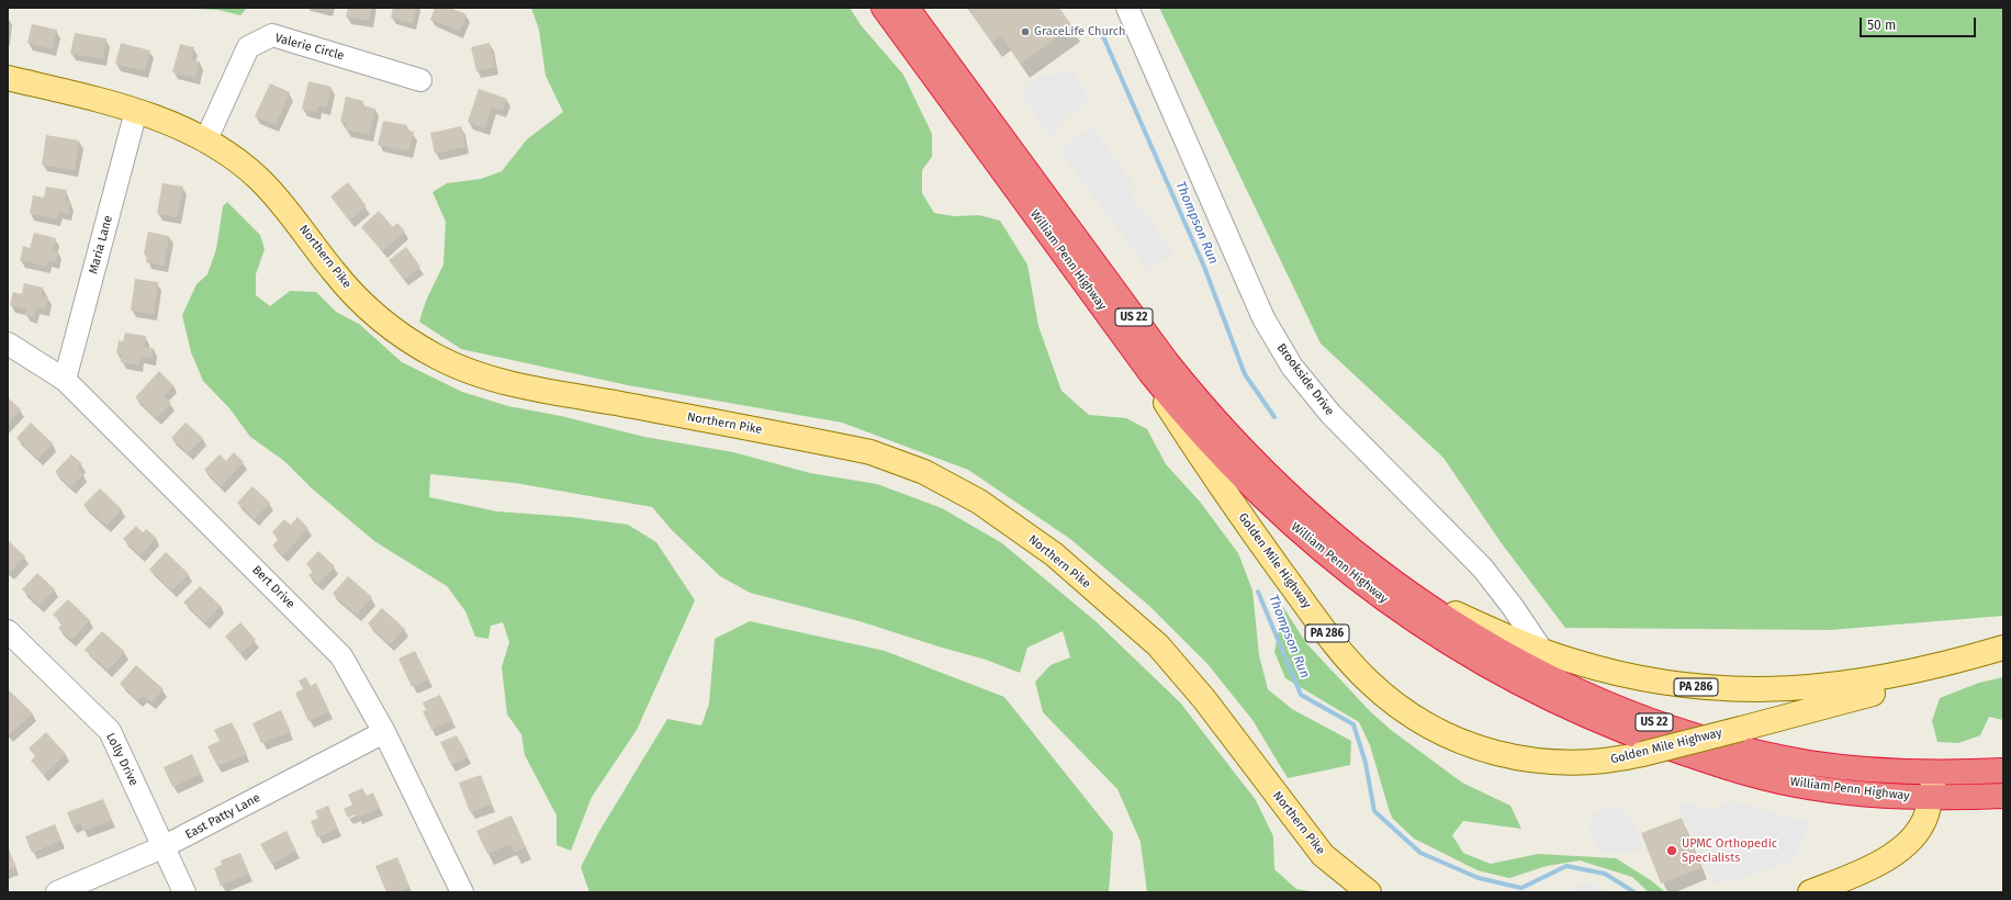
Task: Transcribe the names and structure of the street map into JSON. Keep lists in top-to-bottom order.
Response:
{
  "streets": {
    "highway": ["William Penn Highway", "US 22"],
    "main road": ["Northern Pike", "Golden Mile Highway", "PA 286"],
    "street": [
      "Valerie Circle",
      "Maria Lane",
      "Brookside Drive",
      "Bert Drive",
      "Lolly Drive",
      "East Patty Lane"
    ]
  },
  "crossings": [
    ["Valerie Circle", "Northern Pike"],
    ["Maria Lane", "Northern Pike"],
    ["Maria Lane", "Bert Drive"],
    ["William Penn Highway", "Golden Mile Highway"],
    ["William Penn Highway", "PA 286"],
    ["Brookside Drive", "PA 286"],
    ["Bert Drive", "East Patty Lane"],
    ["Lolly Drive", "East Patty Lane"]
  ],
  "water": ["Thompson Run"],
  "places": ["GraceLife Church", "UPMC Orthopedic Specialists"],
  "scale_bar": "50 m"
}
